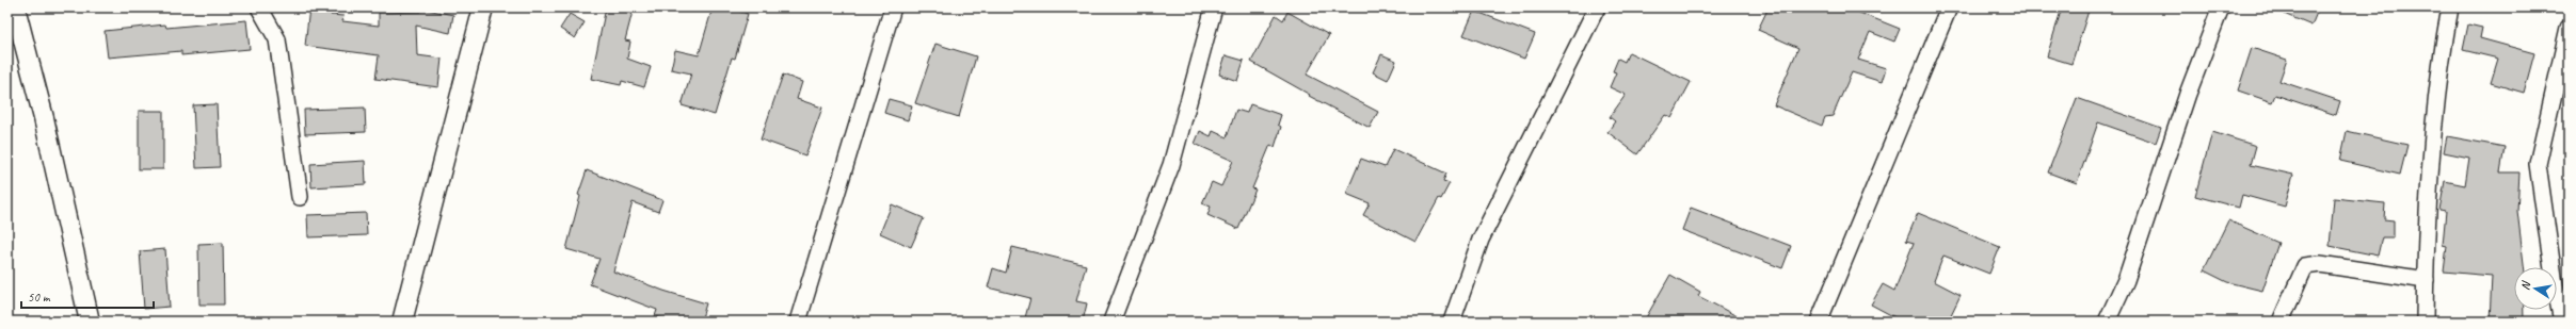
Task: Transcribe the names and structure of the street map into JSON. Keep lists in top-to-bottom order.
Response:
{
  "scale_bar": "50 m",
  "north": "left"
}
